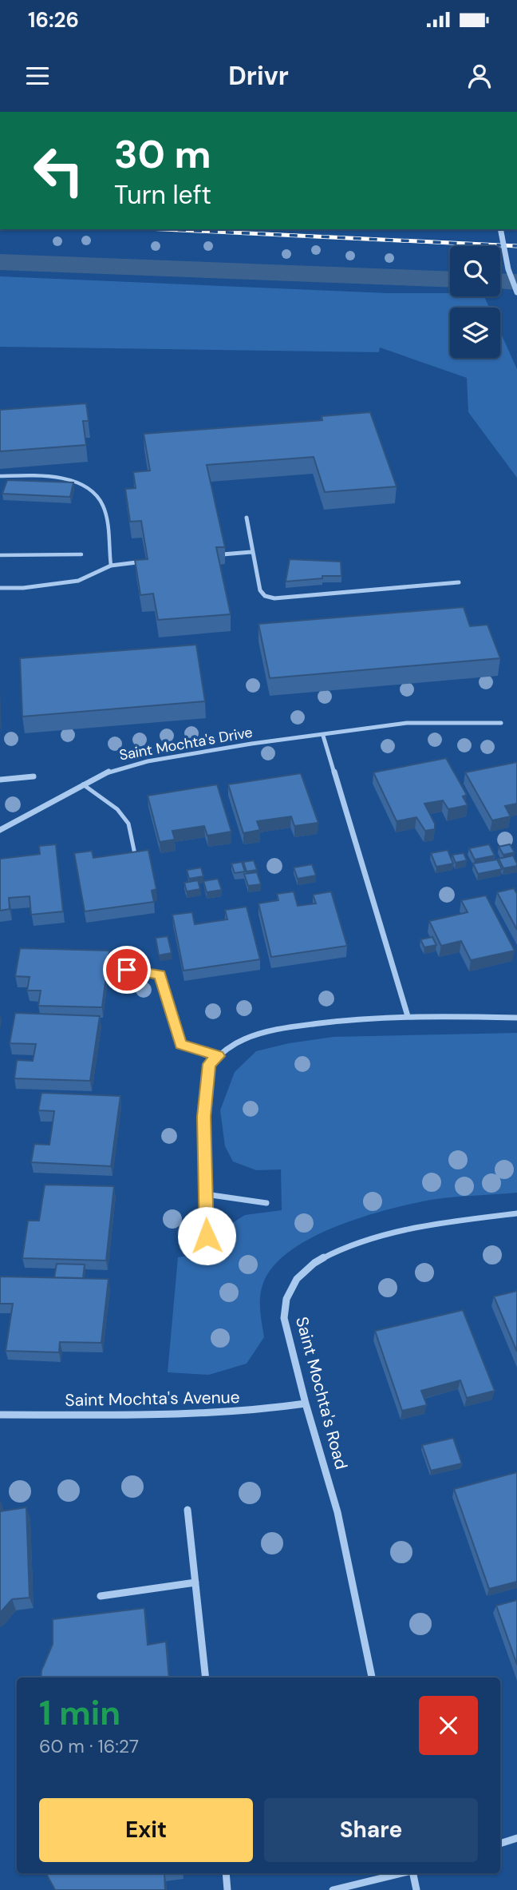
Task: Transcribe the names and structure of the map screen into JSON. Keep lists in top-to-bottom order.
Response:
{
  "streets": {
    "street": ["Saint Mochta's Drive", "Saint Mochta's Road", "Saint Mochta's Avenue"]
  },
  "crossings": [
    ["Saint Mochta's Road", "Saint Mochta's Avenue"]
  ],
  "page": {
    "status": "16:26",
    "header": "Drivr",
    "turn": ["30 m", "Turn left"],
    "heading": ["1 min", "60 m · 16:27"],
    "buttons": ["Exit", "Share"]
  }
}
